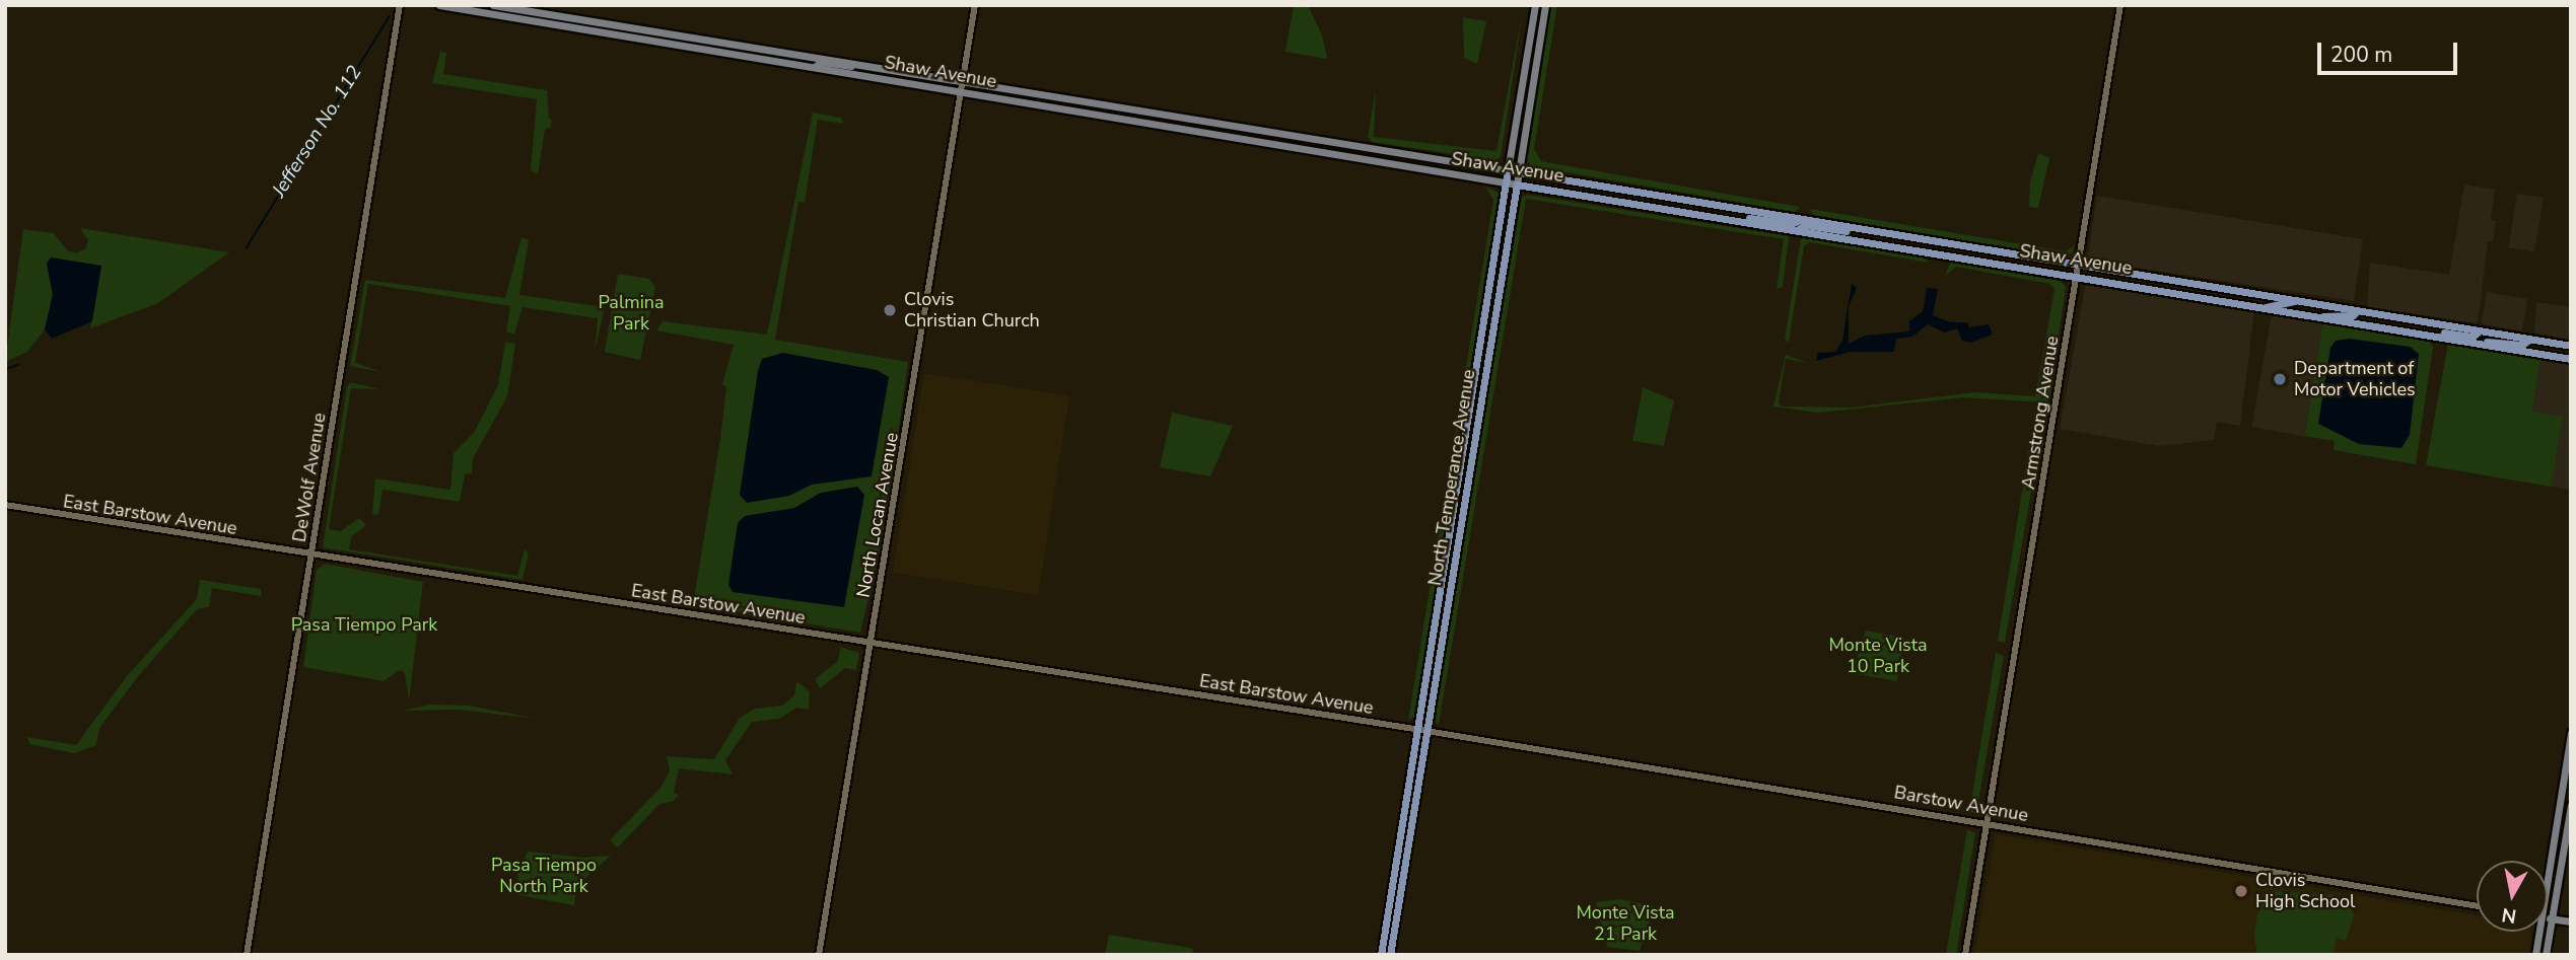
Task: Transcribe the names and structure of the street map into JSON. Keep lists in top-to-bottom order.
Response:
{
  "streets": {
    "main road": ["Shaw Avenue", "North Temperance Avenue"],
    "street": [
      "Armstrong Avenue",
      "DeWolf Avenue",
      "East Barstow Avenue",
      "North Locan Avenue",
      "Barstow Avenue"
    ]
  },
  "crossings": [
    ["Shaw Avenue", "Armstrong Avenue"],
    ["Shaw Avenue", "North Temperance Avenue"],
    ["Shaw Avenue", "North Locan Avenue"],
    ["Armstrong Avenue", "Barstow Avenue"],
    ["DeWolf Avenue", "East Barstow Avenue"],
    ["North Temperance Avenue", "East Barstow Avenue"],
    ["North Temperance Avenue", "Barstow Avenue"],
    ["East Barstow Avenue", "North Locan Avenue"],
    ["East Barstow Avenue", "Barstow Avenue"]
  ],
  "water": ["Jefferson No. 112"],
  "parks": [
    "Palmina Park",
    "Pasa Tiempo Park",
    "Monte Vista 10 Park",
    "Pasa Tiempo North Park",
    "Monte Vista 21 Park"
  ],
  "places": ["Clovis Christian Church", "Department of Motor Vehicles", "Clovis High School"],
  "scale_bar": "200 m",
  "north": "bottom"
}
